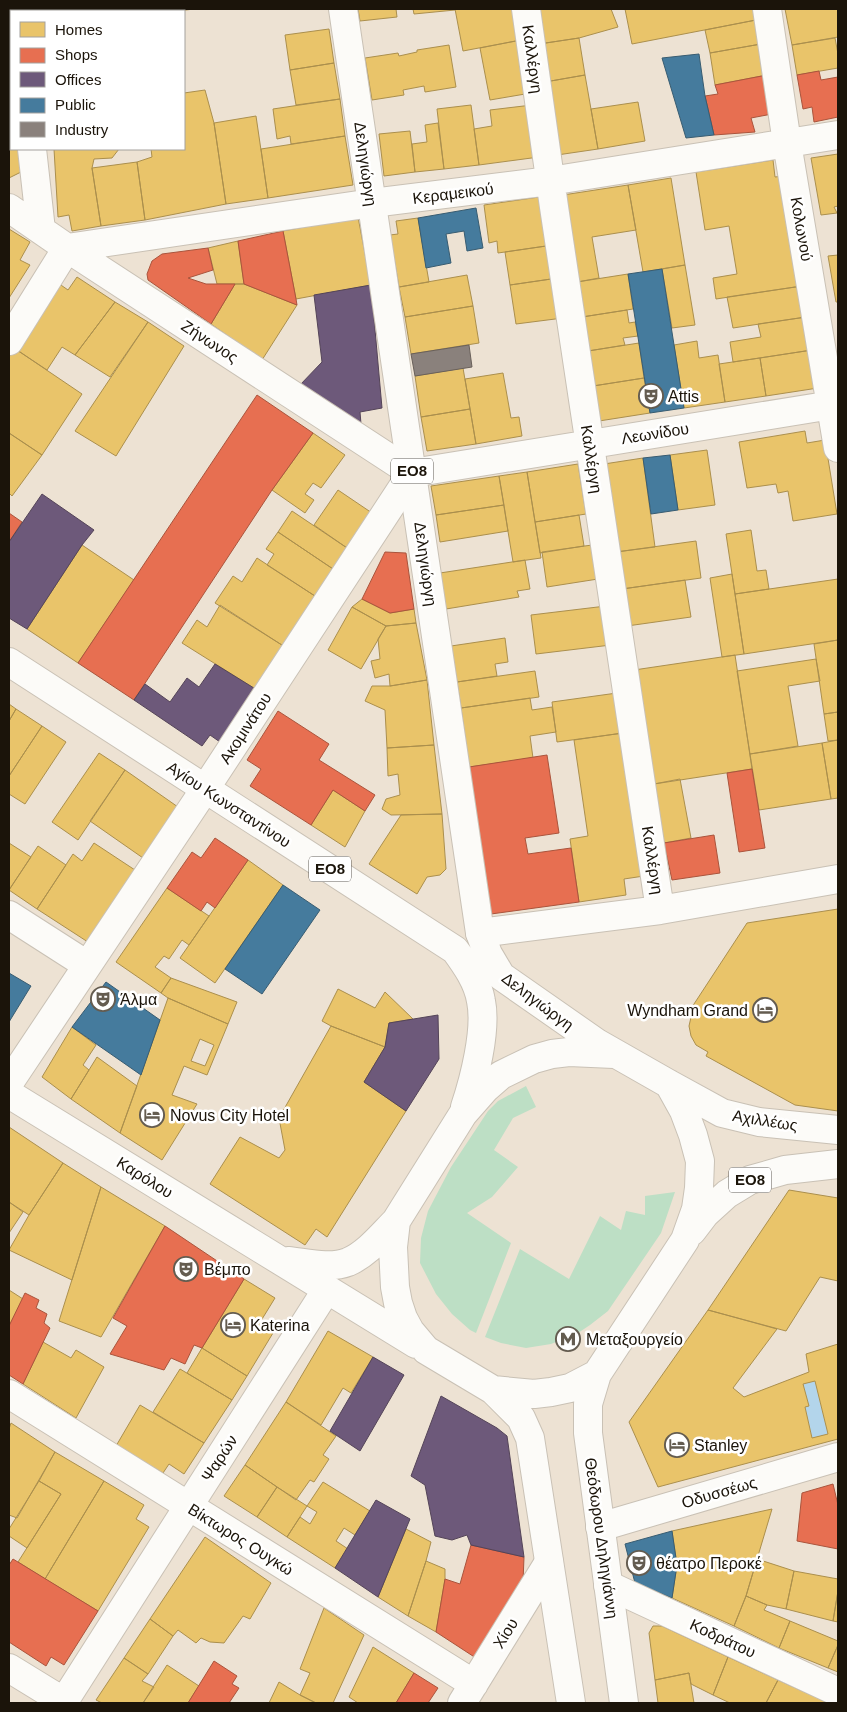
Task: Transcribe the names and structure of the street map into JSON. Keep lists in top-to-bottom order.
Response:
{
  "streets": {
    "street": [
      "Καλλέργη",
      "Δεληγιώργη",
      "Κεραμεικού",
      "Κολωνού",
      "Ζήνωνος",
      "Λεωνίδου",
      "ΕΟ8",
      "Ακομινάτου",
      "Αγίου Κωνσταντίνου",
      "Αχιλλέως",
      "Καρόλου",
      "Ψαρών",
      "Οδυσσέως",
      "Θεόδωρου Δηληγιάννη",
      "Βίκτωρος Ουγκώ",
      "Χίου",
      "Κοδράτου"
    ]
  },
  "crossings": [
    ["Καλλέργη", "Κεραμεικού"],
    ["Καλλέργη", "Λεωνίδου"],
    ["Δεληγιώργη", "Κεραμεικού"],
    ["Δεληγιώργη", "Ζήνωνος"],
    ["Δεληγιώργη", "Λεωνίδου"],
    ["Δεληγιώργη", "ΕΟ8"],
    ["Δεληγιώργη", "Ακομινάτου"],
    ["Κεραμεικού", "Κολωνού"],
    ["Κεραμεικού", "Ζήνωνος"],
    ["Κολωνού", "Λεωνίδου"],
    ["Ζήνωνος", "Λεωνίδου"],
    ["Ζήνωνος", "Ακομινάτου"],
    ["Λεωνίδου", "Ακομινάτου"],
    ["ΕΟ8", "Αγίου Κωνσταντίνου"],
    ["ΕΟ8", "Αχιλλέως"],
    ["ΕΟ8", "Καρόλου"],
    ["ΕΟ8", "Θεόδωρου Δηληγιάννη"],
    ["Ακομινάτου", "Αγίου Κωνσταντίνου"],
    ["Καρόλου", "Ψαρών"],
    ["Ψαρών", "Βίκτωρος Ουγκώ"],
    ["Οδυσσέως", "Θεόδωρου Δηληγιάννη"],
    ["Θεόδωρου Δηληγιάννη", "Κοδράτου"],
    ["Βίκτωρος Ουγκώ", "Χίου"]
  ],
  "places": {
    "theatre": [
      "Attis",
      "Άλμα",
      "Βέμπο",
      "θέατρο Περοκέ"
    ],
    "hotel": [
      "Wyndham Grand",
      "Novus City Hotel",
      "Katerina",
      "Stanley"
    ],
    "metro station": ["Μεταξουργείο"]
  },
  "legend": [
    "Homes",
    "Shops",
    "Offices",
    "Public",
    "Industry"
  ]
}
